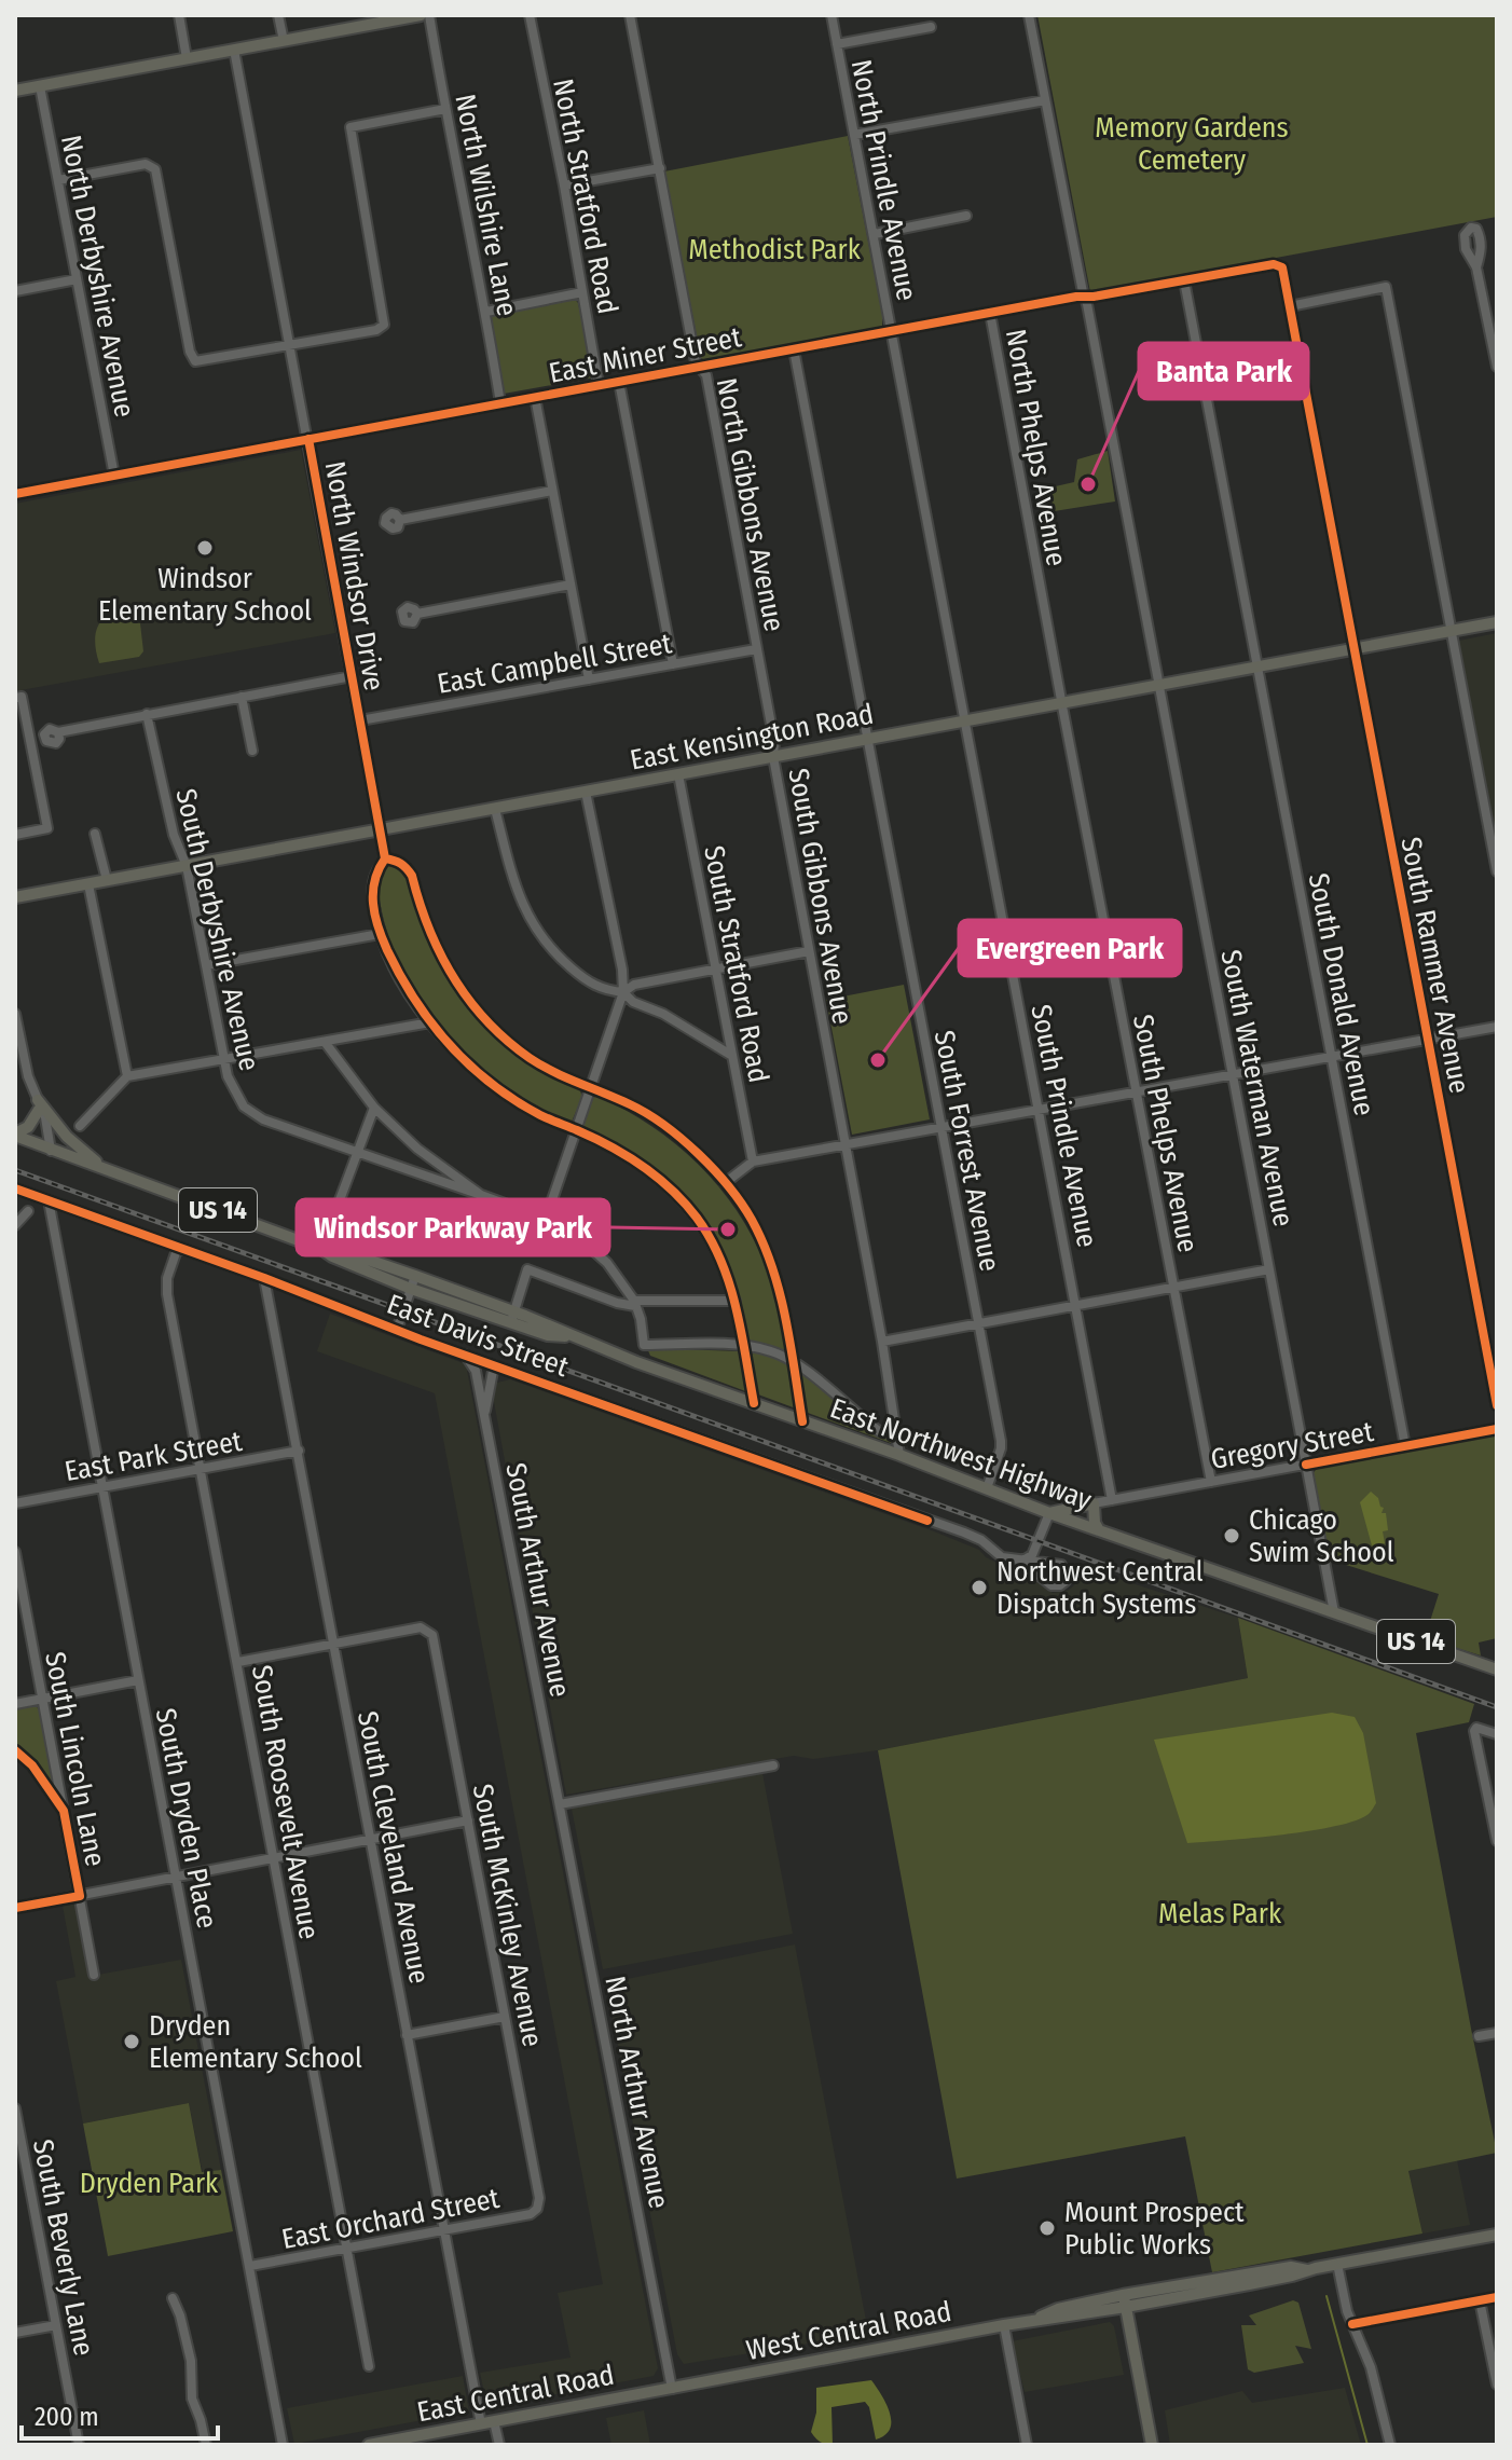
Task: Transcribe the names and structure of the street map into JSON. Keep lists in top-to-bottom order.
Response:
{
  "streets": {
    "main road": [
      "East Kensington Road",
      "US 14",
      "East Northwest Highway",
      "West Central Road",
      "East Central Road"
    ],
    "street": [
      "North Prindle Avenue",
      "North Stratford Road",
      "North Wilshire Lane",
      "North Derbyshire Avenue",
      "East Miner Street",
      "North Phelps Avenue",
      "North Gibbons Avenue",
      "North Windsor Drive",
      "East Campbell Street",
      "South Gibbons Avenue",
      "South Derbyshire Avenue",
      "South Stratford Road",
      "South Rammer Avenue",
      "South Donald Avenue",
      "South Waterman Avenue",
      "South Prindle Avenue",
      "South Phelps Avenue",
      "South Forrest Avenue",
      "East Davis Street",
      "Gregory Street",
      "East Park Street",
      "South Arthur Avenue",
      "South Lincoln Lane",
      "South Roosevelt Avenue",
      "South Dryden Place",
      "South Cleveland Avenue",
      "South McKinley Avenue",
      "North Arthur Avenue",
      "East Orchard Street",
      "South Beverly Lane"
    ]
  },
  "crossings": [
    ["North Prindle Avenue", "East Miner Street"],
    ["North Prindle Avenue", "South Prindle Avenue"],
    ["North Stratford Road", "East Miner Street"],
    ["North Wilshire Lane", "East Miner Street"],
    ["North Derbyshire Avenue", "East Miner Street"],
    ["East Miner Street", "North Phelps Avenue"],
    ["East Miner Street", "North Gibbons Avenue"],
    ["East Miner Street", "North Windsor Drive"],
    ["East Miner Street", "South Rammer Avenue"],
    ["East Miner Street", "South Donald Avenue"],
    ["East Miner Street", "South Waterman Avenue"],
    ["East Miner Street", "South Forrest Avenue"],
    ["North Phelps Avenue", "South Phelps Avenue"],
    ["North Gibbons Avenue", "East Campbell Street"],
    ["North Gibbons Avenue", "South Gibbons Avenue"],
    ["North Windsor Drive", "East Campbell Street"],
    ["North Windsor Drive", "East Kensington Road"],
    ["East Campbell Street", "South Gibbons Avenue"],
    ["East Kensington Road", "South Gibbons Avenue"],
    ["East Kensington Road", "South Derbyshire Avenue"],
    ["East Kensington Road", "South Stratford Road"],
    ["East Kensington Road", "South Rammer Avenue"],
    ["East Kensington Road", "South Donald Avenue"],
    ["East Kensington Road", "South Waterman Avenue"],
    ["East Kensington Road", "South Prindle Avenue"],
    ["East Kensington Road", "South Phelps Avenue"],
    ["East Kensington Road", "South Forrest Avenue"],
    ["South Gibbons Avenue", "East Northwest Highway"],
    ["South Donald Avenue", "Gregory Street"],
    ["South Waterman Avenue", "US 14"],
    ["South Waterman Avenue", "Gregory Street"],
    ["South Waterman Avenue", "East Northwest Highway"],
    ["South Prindle Avenue", "Gregory Street"],
    ["South Phelps Avenue", "Gregory Street"],
    ["South Forrest Avenue", "East Northwest Highway"],
    ["US 14", "East Northwest Highway"],
    ["East Davis Street", "South Arthur Avenue"],
    ["East Davis Street", "South Roosevelt Avenue"],
    ["East Davis Street", "South Dryden Place"],
    ["East Davis Street", "South Cleveland Avenue"],
    ["East Park Street", "South Roosevelt Avenue"],
    ["East Park Street", "South Dryden Place"],
    ["East Park Street", "South Cleveland Avenue"],
    ["South Arthur Avenue", "North Arthur Avenue"],
    ["South Roosevelt Avenue", "East Orchard Street"],
    ["South Dryden Place", "East Orchard Street"],
    ["South Cleveland Avenue", "South McKinley Avenue"],
    ["South Cleveland Avenue", "East Orchard Street"],
    ["South Cleveland Avenue", "East Central Road"],
    ["South McKinley Avenue", "East Orchard Street"],
    ["North Arthur Avenue", "West Central Road"],
    ["North Arthur Avenue", "East Central Road"],
    ["West Central Road", "East Central Road"]
  ],
  "parks": [
    "Memory Gardens Cemetery",
    "Methodist Park",
    "Melas Park",
    "Dryden Park"
  ],
  "places": [
    "Banta Park",
    "Windsor Elementary School",
    "Evergreen Park",
    "Windsor Parkway Park",
    "Chicago Swim School",
    "Northwest Central Dispatch Systems",
    "Dryden Elementary School",
    "Mount Prospect Public Works"
  ],
  "scale_bar": "200 m"
}
